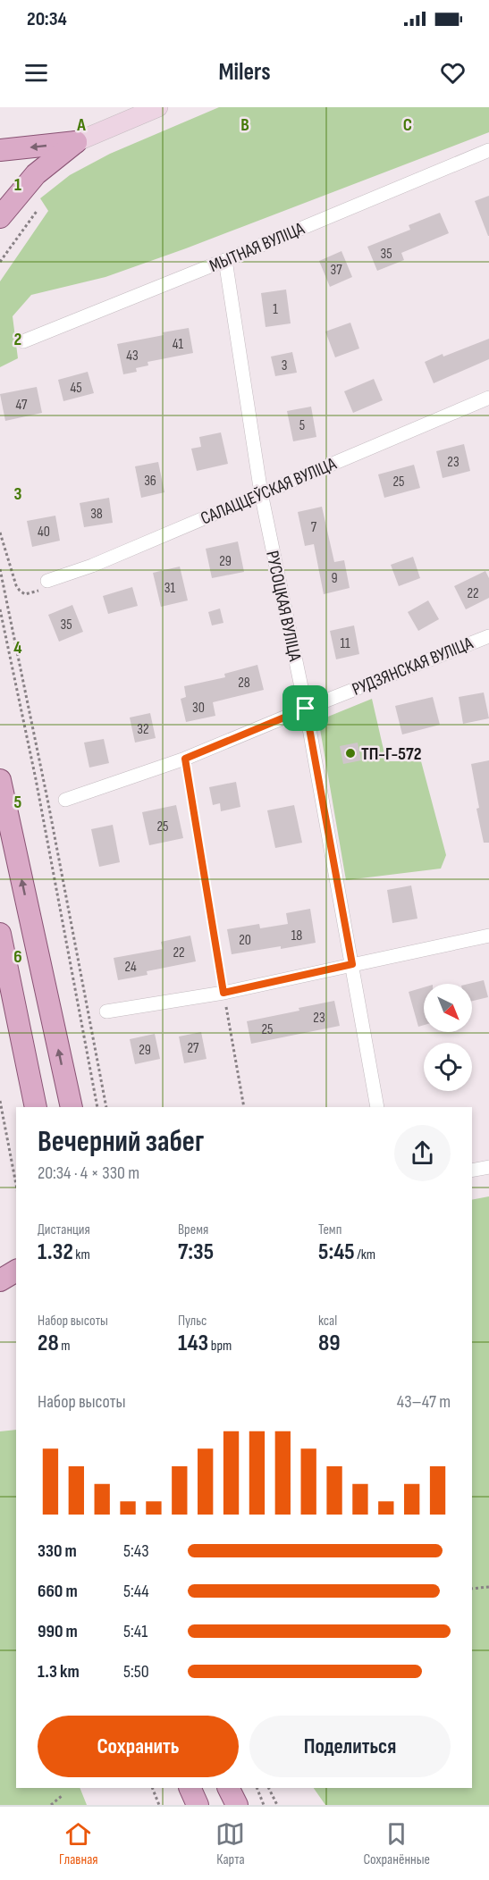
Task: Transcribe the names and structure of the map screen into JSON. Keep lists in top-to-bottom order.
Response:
{
  "streets": {
    "street": [
      "МЫТНАЯ ВУЛІЦА",
      "САЛАЦЦЕЎСКАЯ ВУЛІЦА",
      "РУСОЦКАЯ ВУЛІЦА",
      "РУДЗЯНСКАЯ ВУЛІЦА"
    ]
  },
  "crossings": [
    ["МЫТНАЯ ВУЛІЦА", "РУСОЦКАЯ ВУЛІЦА"],
    ["САЛАЦЦЕЎСКАЯ ВУЛІЦА", "РУСОЦКАЯ ВУЛІЦА"],
    ["РУСОЦКАЯ ВУЛІЦА", "РУДЗЯНСКАЯ ВУЛІЦА"]
  ],
  "places": ["ТП-Г-572"],
  "house_numbers": [
    "35",
    "37",
    "1",
    "41",
    "43",
    "3",
    "45",
    "47",
    "5",
    "23",
    "36",
    "25",
    "38",
    "7",
    "40",
    "29",
    "9",
    "31",
    "22",
    "35",
    "11",
    "28",
    "30",
    "32",
    "25",
    "18",
    "20",
    "22",
    "24",
    "23",
    "25",
    "27",
    "29"
  ],
  "north": "bottom right",
  "page": {
    "status": "20:34",
    "header": "Milers",
    "heading": ["Вечерний забег", "20:34 · 4 × 330 m"],
    "stats": [
      ["Дистанция", "1.32 km"],
      ["Время", "7:35"],
      ["Темп", "5:45 /km"],
      ["Набор высоты", "28 m"],
      ["Пульс", "143 bpm"],
      ["kcal", "89"]
    ],
    "chart": ["Набор высоты", "43–47 m"],
    "list": [
      {
        "name": "330 m",
        "note": "5:43"
      },
      {
        "name": "660 m",
        "note": "5:44"
      },
      {
        "name": "990 m",
        "note": "5:41"
      },
      {
        "name": "1.3 km",
        "note": "5:50"
      }
    ],
    "buttons": ["Сохранить", "Поделиться"],
    "tabs": ["Главная", "Карта", "Сохранённые"]
  },
  "grid": {
    "columns": ["A", "B", "C"],
    "rows": [
      "1",
      "2",
      "3",
      "4",
      "5",
      "6"
    ]
  }
}
